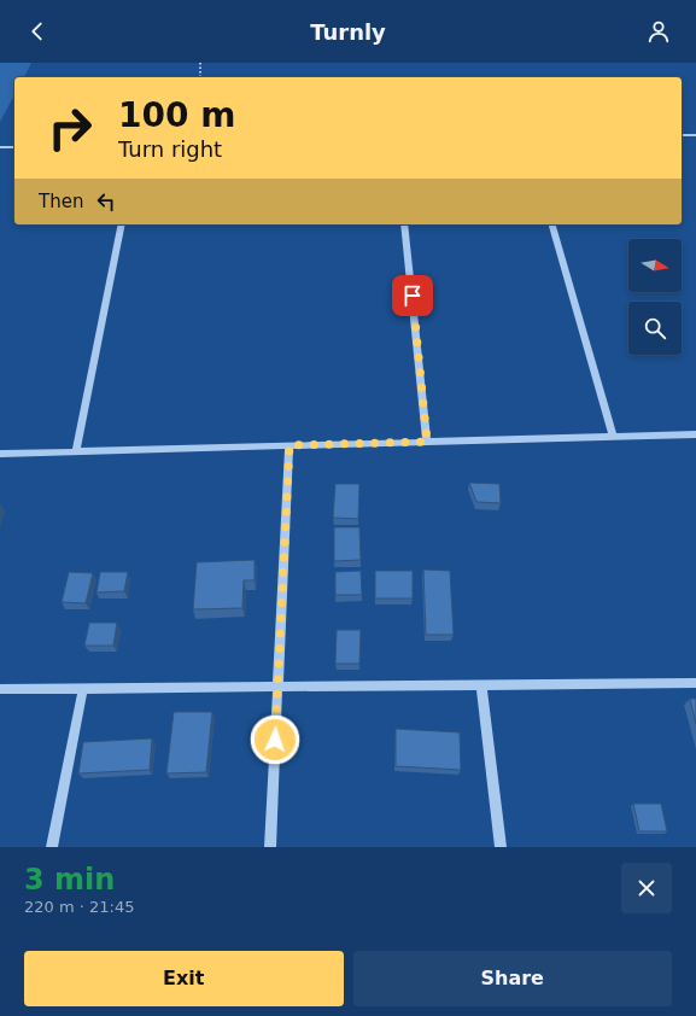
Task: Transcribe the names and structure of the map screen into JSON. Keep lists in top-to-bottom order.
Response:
{
  "north": "right",
  "page": {
    "header": "Turnly",
    "turn": ["100 m", "Turn right"],
    "then": "Then",
    "heading": ["3 min", "220 m · 21:45"],
    "buttons": ["Exit", "Share"]
  }
}
